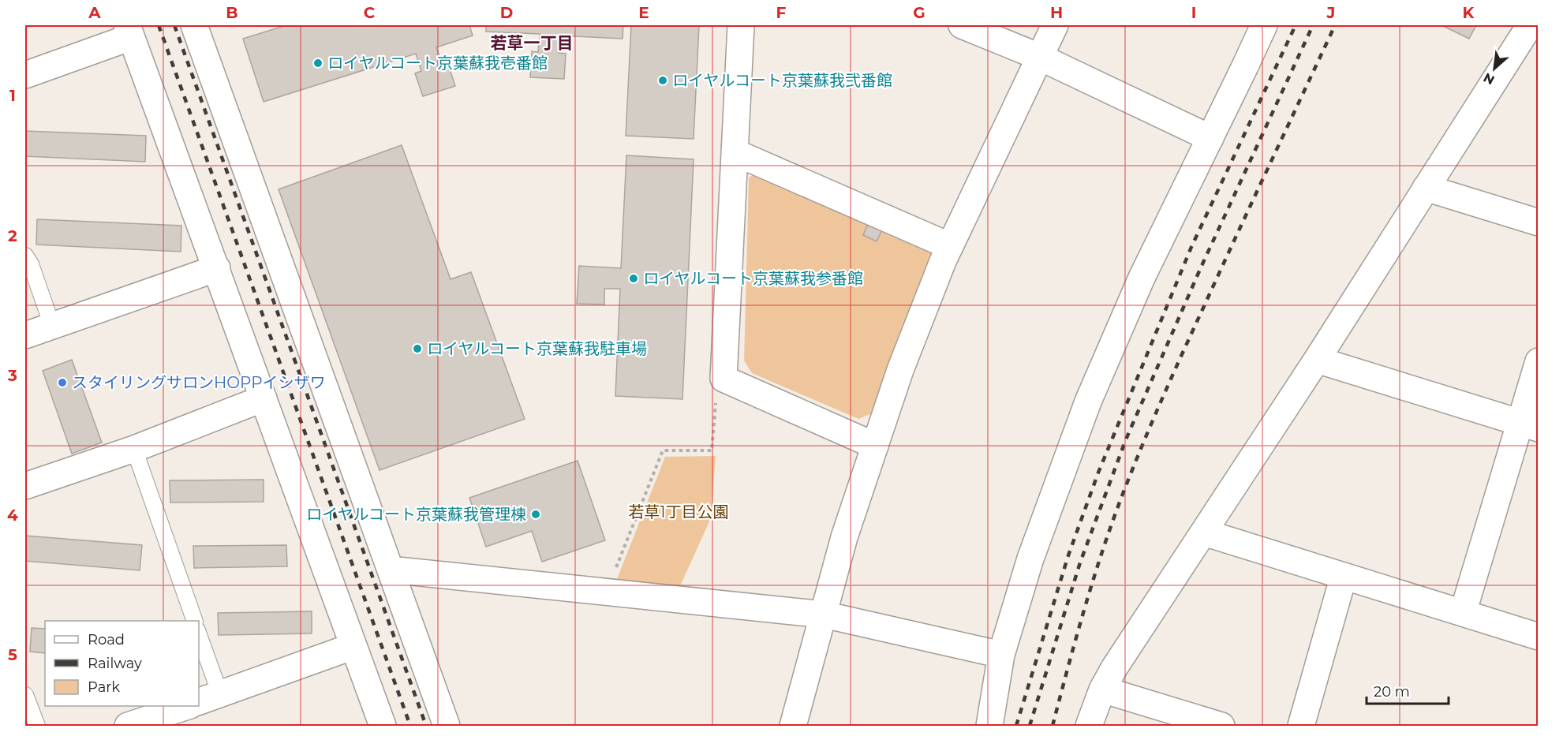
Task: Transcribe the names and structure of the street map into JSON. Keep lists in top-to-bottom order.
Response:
{
  "districts": ["若草一丁目"],
  "parks": ["若草1丁目公園"],
  "places": [
    "ロイヤルコート京葉蘇我壱番館",
    "ロイヤルコート京葉蘇我弐番館",
    "ロイヤルコート京葉蘇我参番館",
    "ロイヤルコート京葉蘇我駐車場",
    "スタイリングサロンHOPPイシザワ",
    "ロイヤルコート京葉蘇我管理棟"
  ],
  "legend": ["Road", "Railway", "Park"],
  "scale_bar": "20 m",
  "north": "bottom left",
  "grid": {
    "columns": [
      "A",
      "B",
      "C",
      "D",
      "E",
      "F",
      "G",
      "H",
      "I",
      "J",
      "K"
    ],
    "rows": [
      "1",
      "2",
      "3",
      "4",
      "5"
    ]
  }
}
